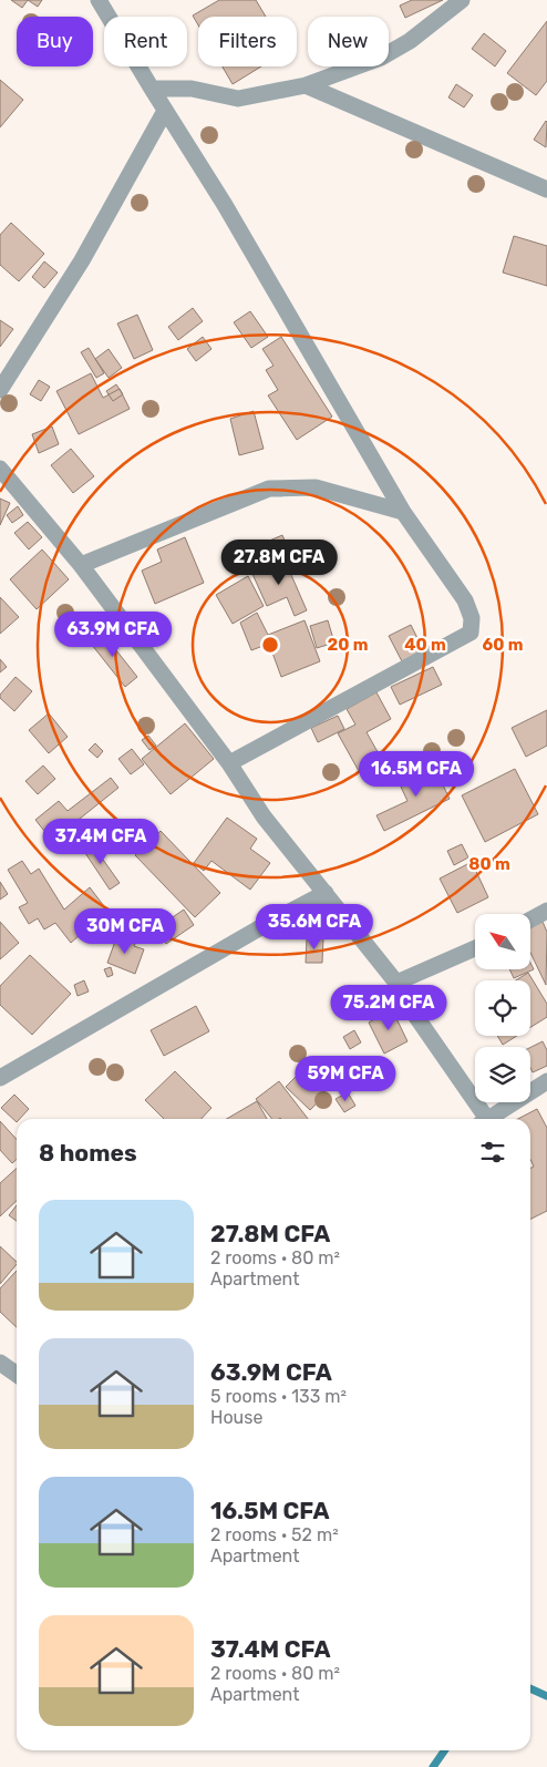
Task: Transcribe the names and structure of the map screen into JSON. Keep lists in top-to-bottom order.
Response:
{
  "north": "top left",
  "page": {
    "chip": [
      "Buy",
      "Rent",
      "Filters",
      "New"
    ],
    "price": [
      "27.8M CFA",
      "63.9M CFA",
      "16.5M CFA",
      "37.4M CFA",
      "35.6M CFA",
      "30M CFA",
      "75.2M CFA",
      "59M CFA"
    ],
    "heading": "8 homes",
    "list": [
      {
        "name": "27.8M CFA",
        "note": "2 rooms · 80 m² · Apartment"
      },
      {
        "name": "63.9M CFA",
        "note": "5 rooms · 133 m² · House"
      },
      {
        "name": "16.5M CFA",
        "note": "2 rooms · 52 m² · Apartment"
      },
      {
        "name": "37.4M CFA",
        "note": "2 rooms · 80 m² · Apartment"
      }
    ]
  },
  "rings": [
    "20 m",
    "40 m",
    "60 m",
    "80 m"
  ]
}
